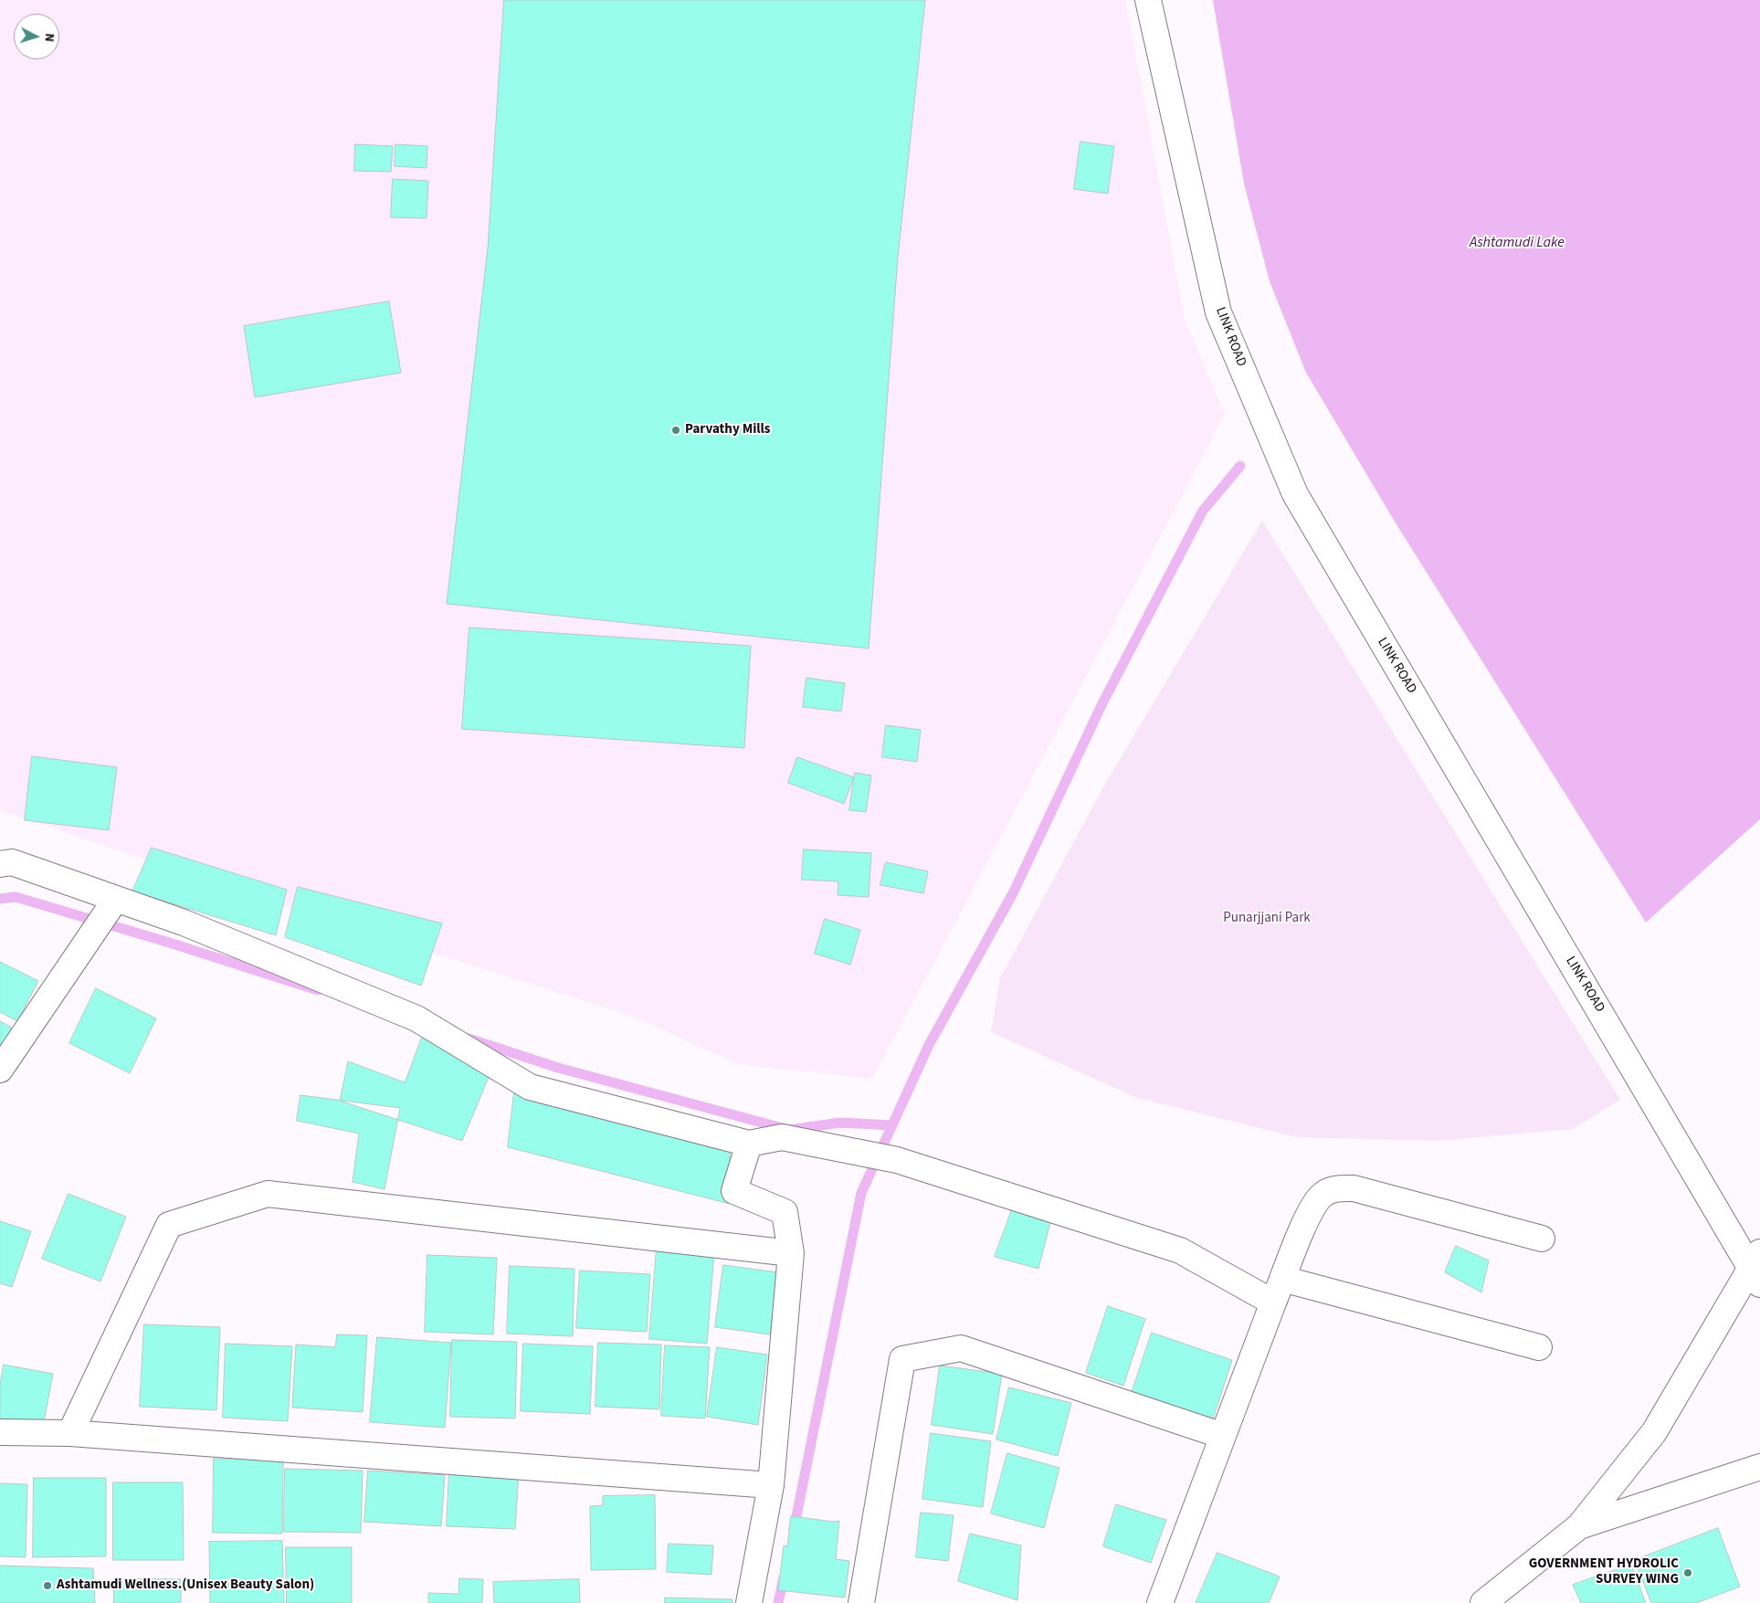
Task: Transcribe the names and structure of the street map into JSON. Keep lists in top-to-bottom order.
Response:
{
  "streets": {
    "street": ["LINK ROAD"]
  },
  "water": ["Ashtamudi Lake"],
  "parks": ["Punarjjani Park"],
  "places": ["Parvathy Mills", "GOVERNMENT HYDROLIC SURVEY WING", "Ashtamudi Wellness.(Unisex Beauty Salon)"],
  "north": "right"
}
